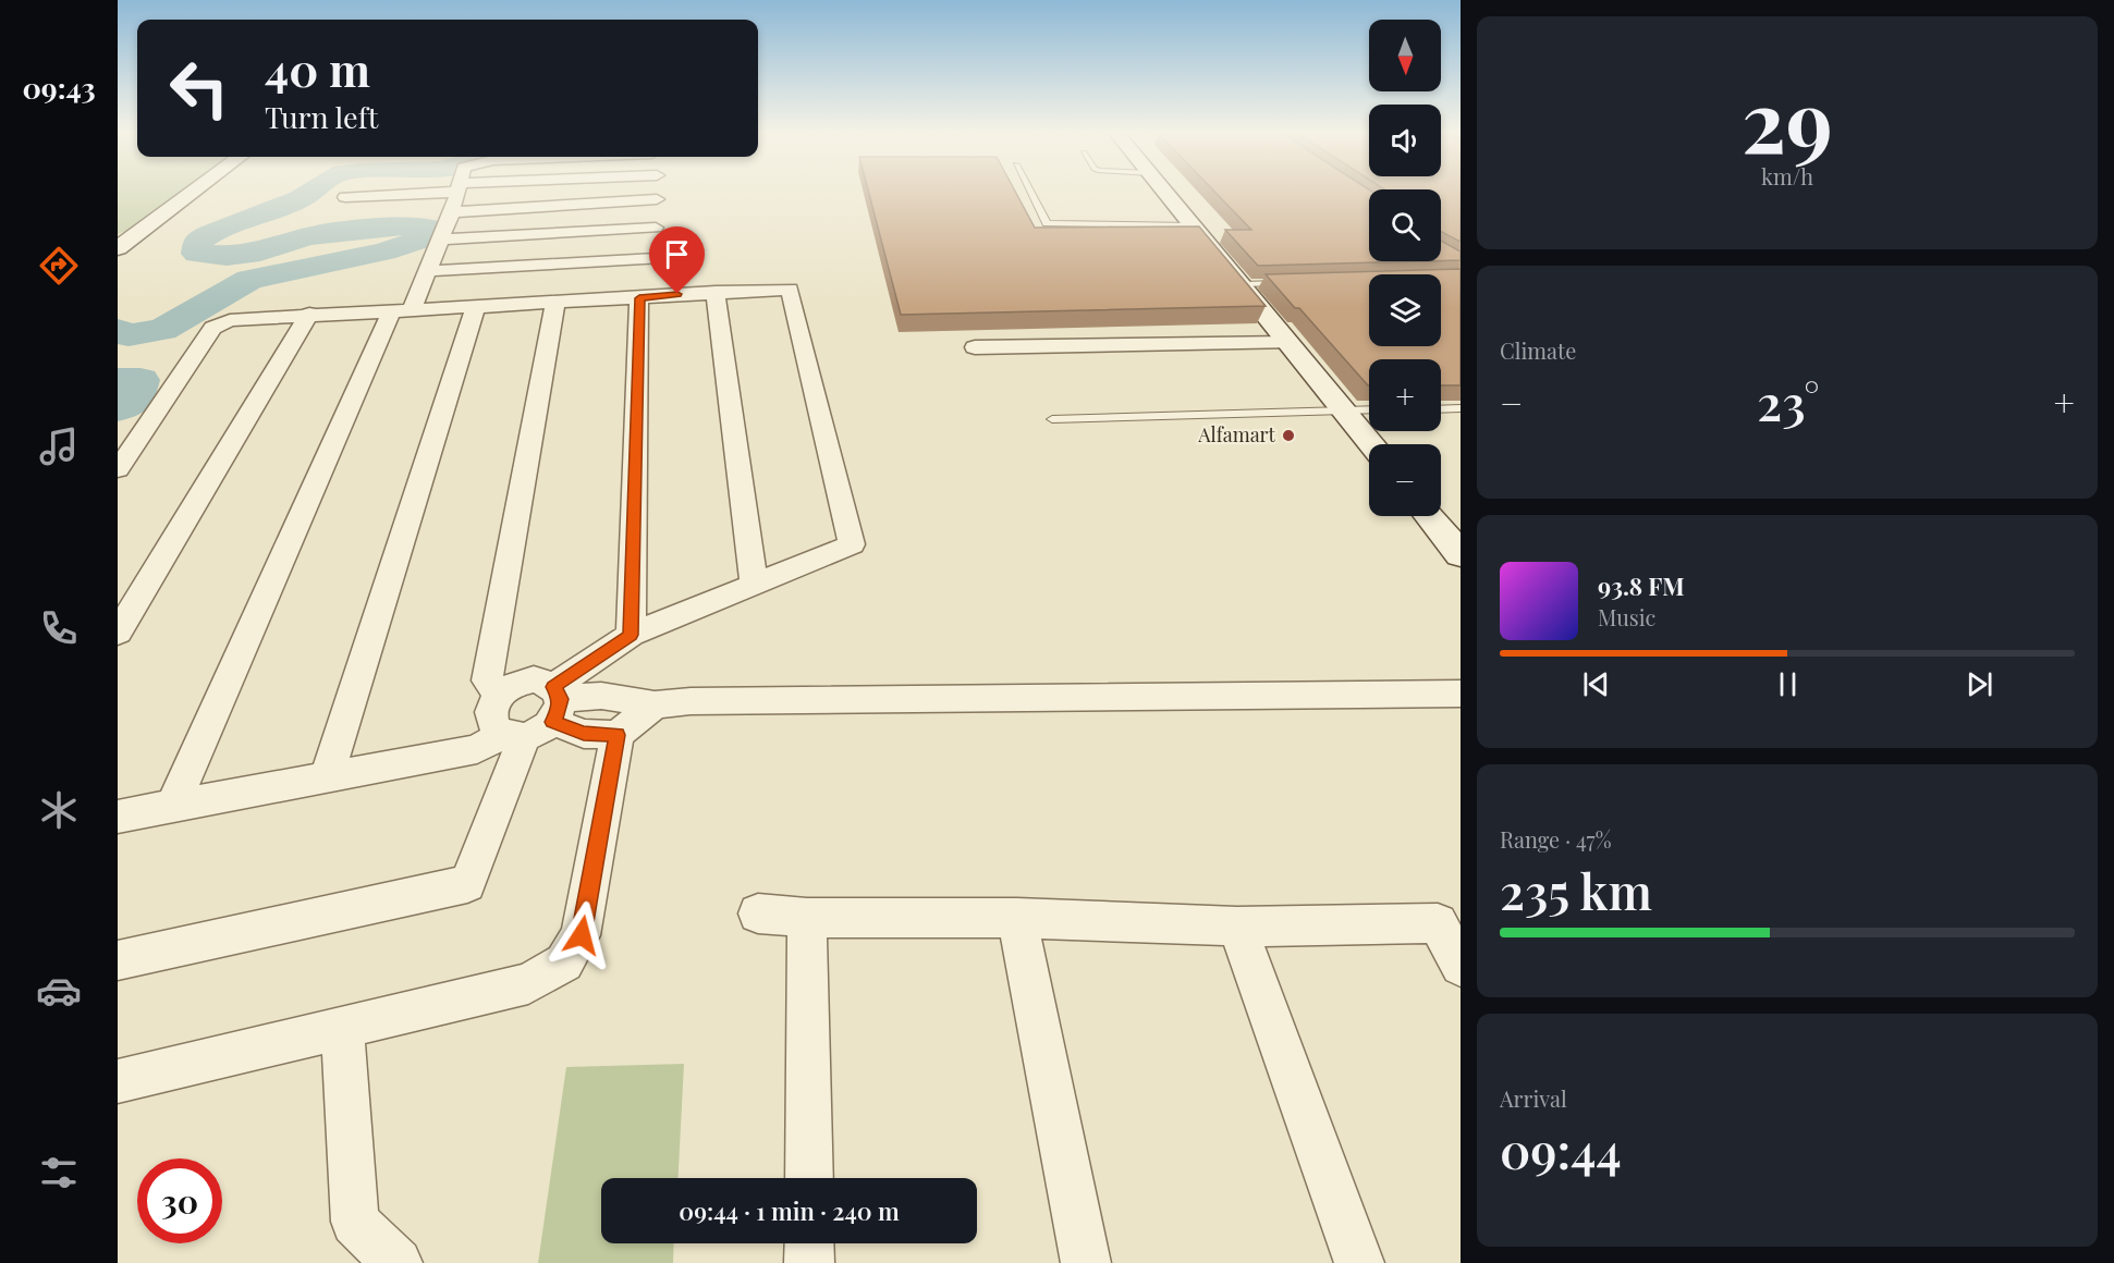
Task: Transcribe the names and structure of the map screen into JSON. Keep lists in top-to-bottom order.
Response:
{
  "places": ["Alfamart"],
  "north": "bottom",
  "page": {
    "tabs": "09:43",
    "tile": [
      ["29", "km/h"],
      "Climate",
      ["Range · 47%", "235 km"],
      ["Arrival", "09:44"]
    ],
    "map_buttons": ["+", "−"],
    "turn": ["40 m", "Turn left"],
    "heat": ["−", "23°", "+"],
    "song": ["93.8 FM", "Music"],
    "limit": "30",
    "trip": "09:44 · 1 min · 240 m"
  }
}
